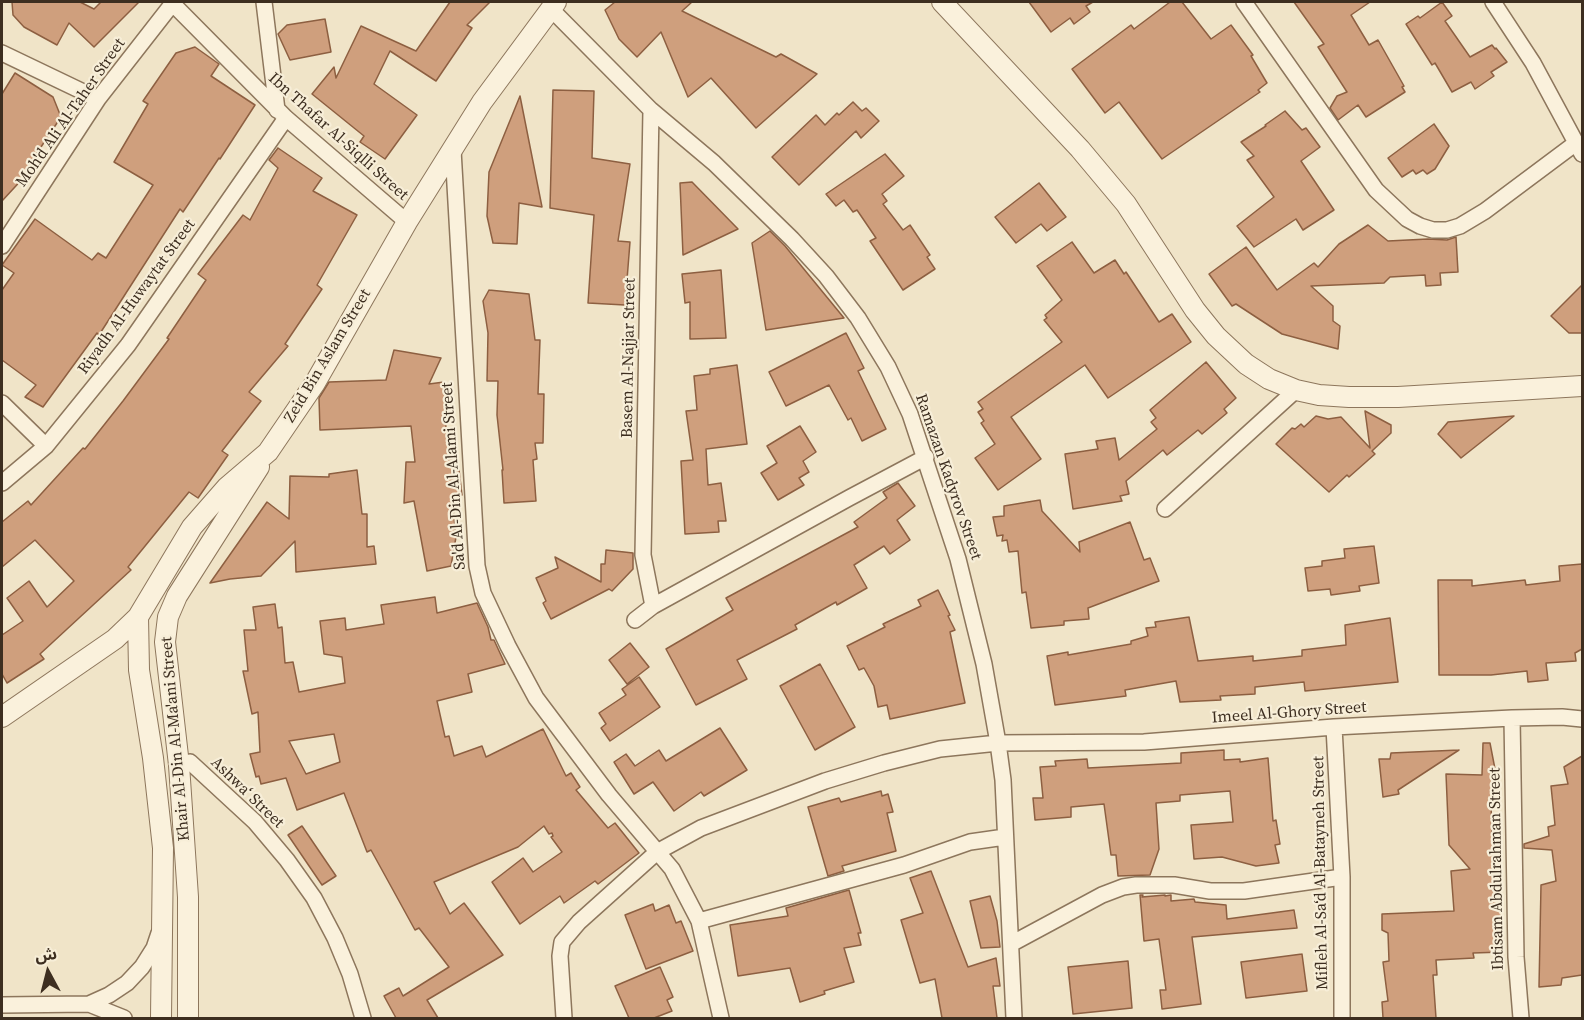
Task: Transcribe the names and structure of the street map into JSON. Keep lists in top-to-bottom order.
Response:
{
  "streets": {
    "street": [
      "Moh'd Ali Al-Taher Street",
      "Ibn Thafar Al-Siqlli Street",
      "Riyadh Al-Huwaytat Street",
      "Zeid Bin Aslam Street",
      "Basem Al-Najjar Street",
      "Sa'd Al-Din Al-Alami Street",
      "Ramazan Kadyrov Street",
      "Imeel Al-Ghory Street",
      "Khair Al-Din Al-Ma'ani Street",
      "Ashwa‘ Street",
      "Ibtisam Abdulrahman Street",
      "Mifleh Al-Sa‘d Al-Batayneh Street"
    ]
  },
  "crossings": [
    ["Moh'd Ali Al-Taher Street", "Ibn Thafar Al-Siqlli Street"],
    ["Ibn Thafar Al-Siqlli Street", "Riyadh Al-Huwaytat Street"],
    ["Ibn Thafar Al-Siqlli Street", "Zeid Bin Aslam Street"],
    ["Zeid Bin Aslam Street", "Sa'd Al-Din Al-Alami Street"],
    ["Zeid Bin Aslam Street", "Ramazan Kadyrov Street"],
    ["Zeid Bin Aslam Street", "Khair Al-Din Al-Ma'ani Street"],
    ["Basem Al-Najjar Street", "Ramazan Kadyrov Street"],
    ["Sa'd Al-Din Al-Alami Street", "Imeel Al-Ghory Street"],
    ["Ramazan Kadyrov Street", "Imeel Al-Ghory Street"],
    ["Imeel Al-Ghory Street", "Ibtisam Abdulrahman Street"],
    ["Imeel Al-Ghory Street", "Mifleh Al-Sa‘d Al-Batayneh Street"],
    ["Khair Al-Din Al-Ma'ani Street", "Ashwa‘ Street"]
  ],
  "north": "top"
}
